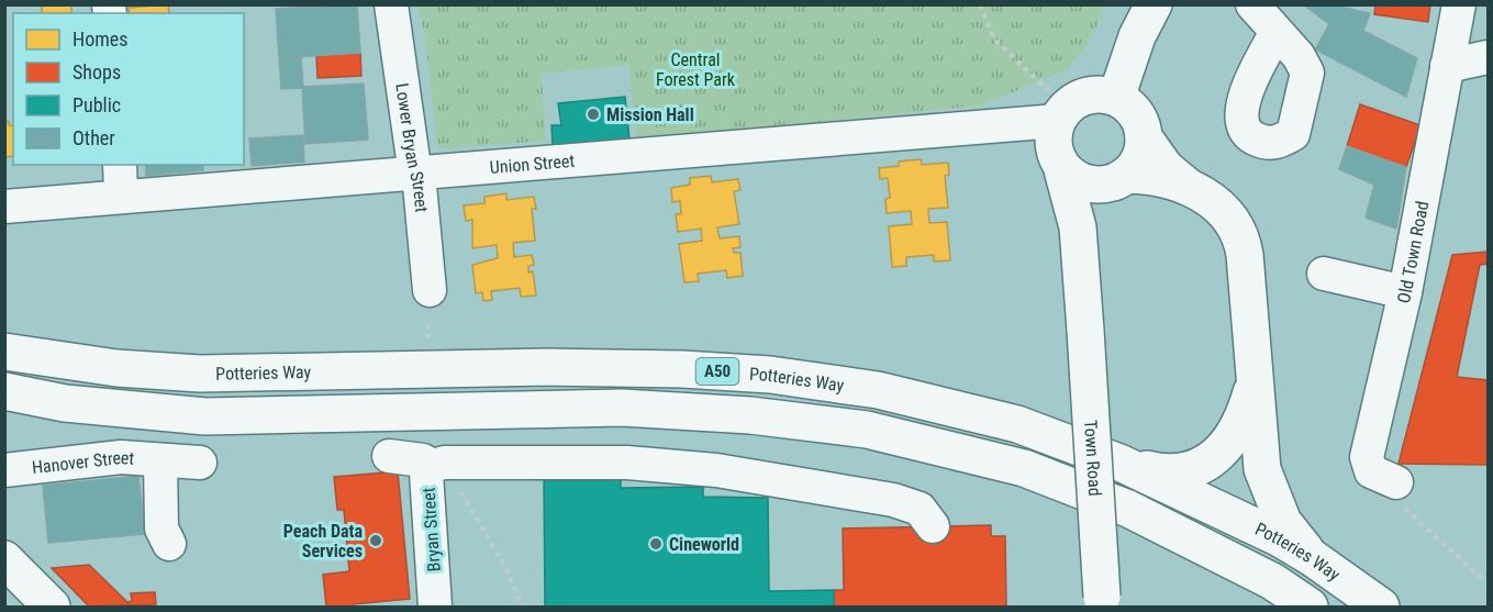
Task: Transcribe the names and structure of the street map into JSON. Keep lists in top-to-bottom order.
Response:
{
  "streets": {
    "main road": ["A50", "Potteries Way", "Town Road"],
    "street": [
      "Lower Bryan Street",
      "Union Street",
      "Old Town Road",
      "Hanover Street",
      "Bryan Street"
    ]
  },
  "crossings": [
    ["Lower Bryan Street", "Union Street"],
    ["Union Street", "Town Road"]
  ],
  "parks": ["Central Forest Park"],
  "places": ["Mission Hall", "Peach Data Services", "Cineworld"],
  "legend": [
    "Homes",
    "Shops",
    "Public",
    "Other"
  ]
}
